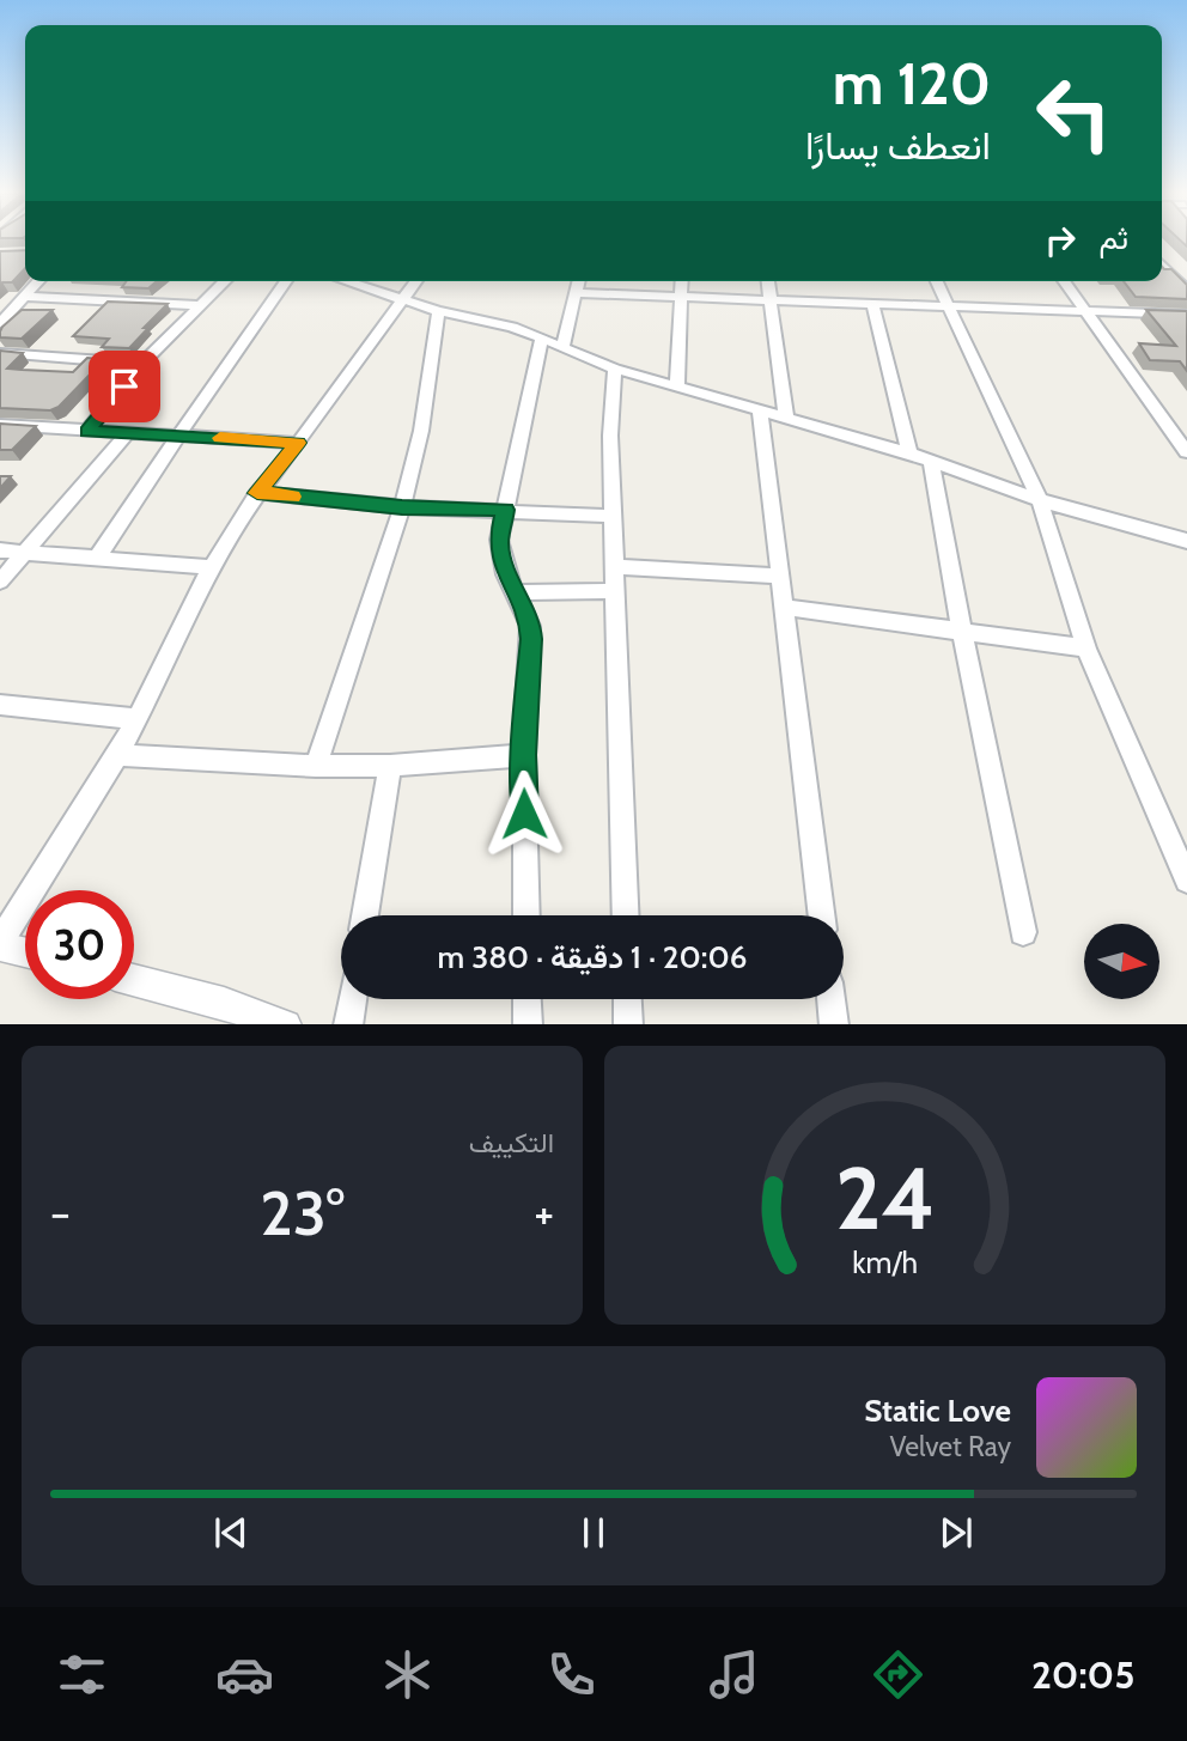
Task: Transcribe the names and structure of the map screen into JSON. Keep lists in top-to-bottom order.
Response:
{
  "north": "right",
  "page": {
    "turn": ["120 m", "انعطف يسارًا"],
    "then": "ثم",
    "limit": "30",
    "trip": "20:06 · 1 دقيقة · 380 m",
    "tile": "التكييف",
    "heat": ["−", "23°", "+"],
    "song": ["Static Love", "Velvet Ray"],
    "tabs": "20:05",
    "gauge": ["24", "km/h"]
  }
}
